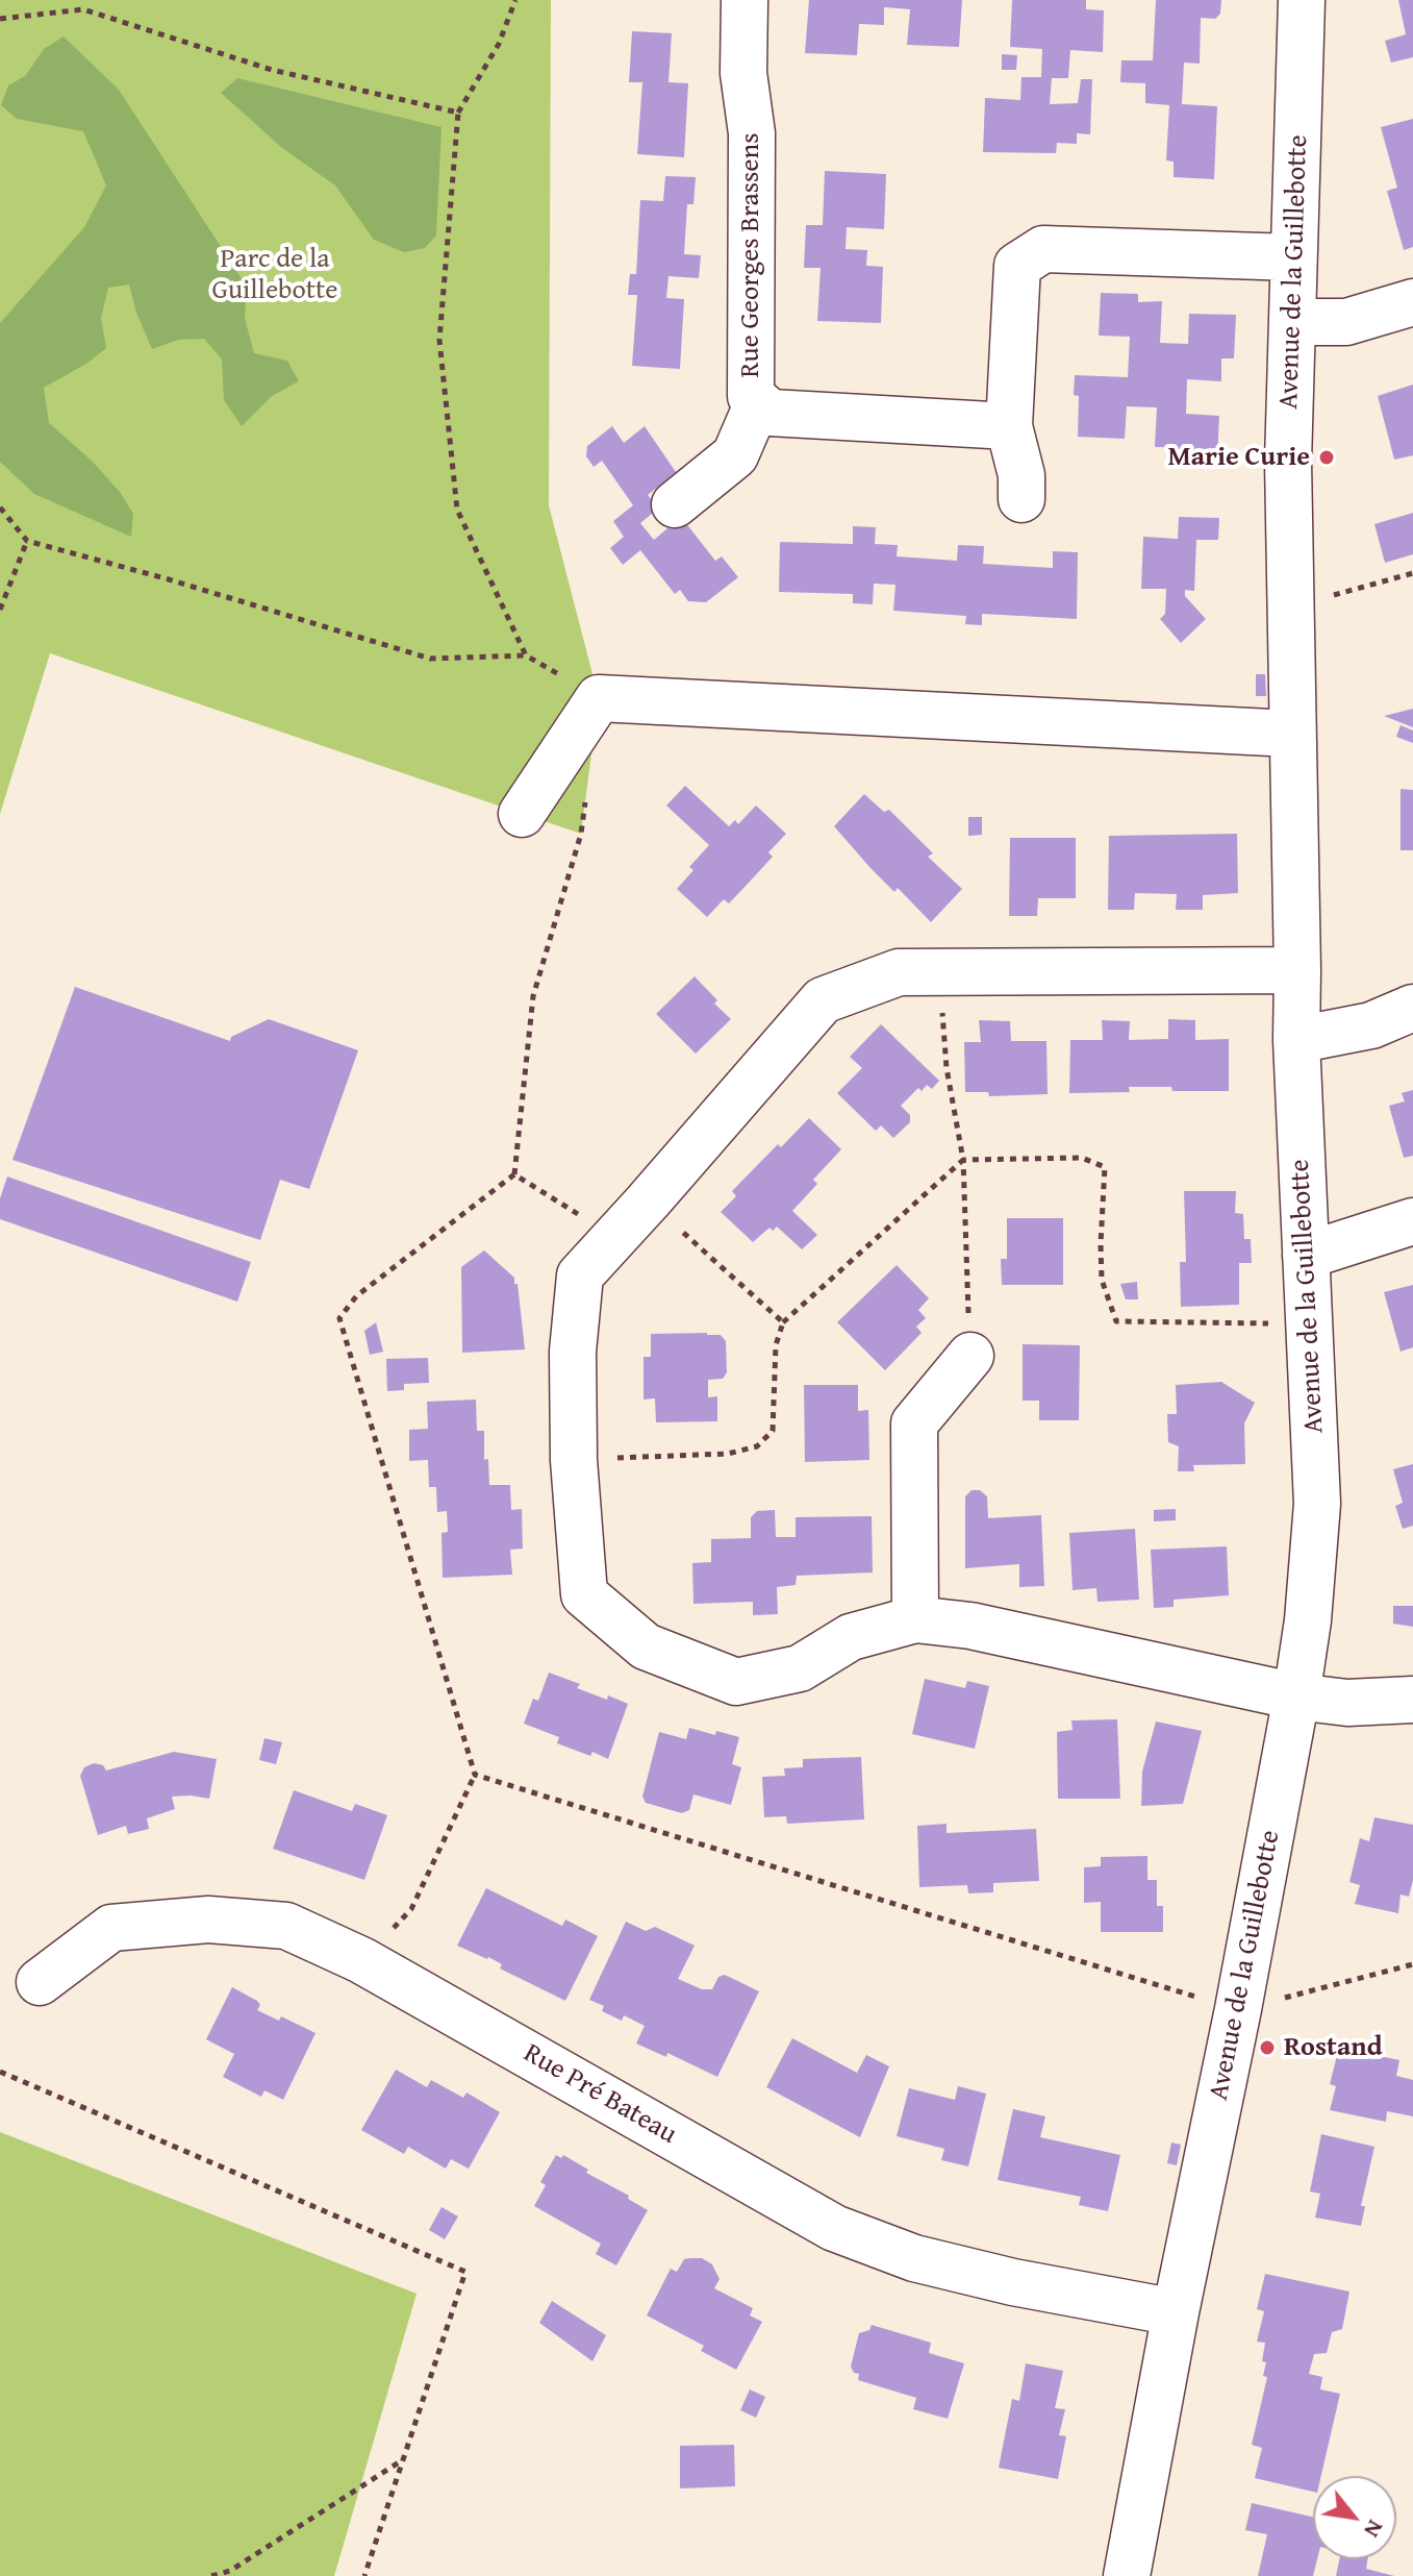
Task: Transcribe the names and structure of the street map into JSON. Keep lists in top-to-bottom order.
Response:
{
  "streets": {
    "street": ["Rue Georges Brassens", "Avenue de la Guillebotte", "Rue Pré Bateau"]
  },
  "crossings": [
    ["Avenue de la Guillebotte", "Rue Pré Bateau"]
  ],
  "parks": ["Parc de la Guillebotte"],
  "places": ["Marie Curie", "Rostand"],
  "north": "bottom right"
}
